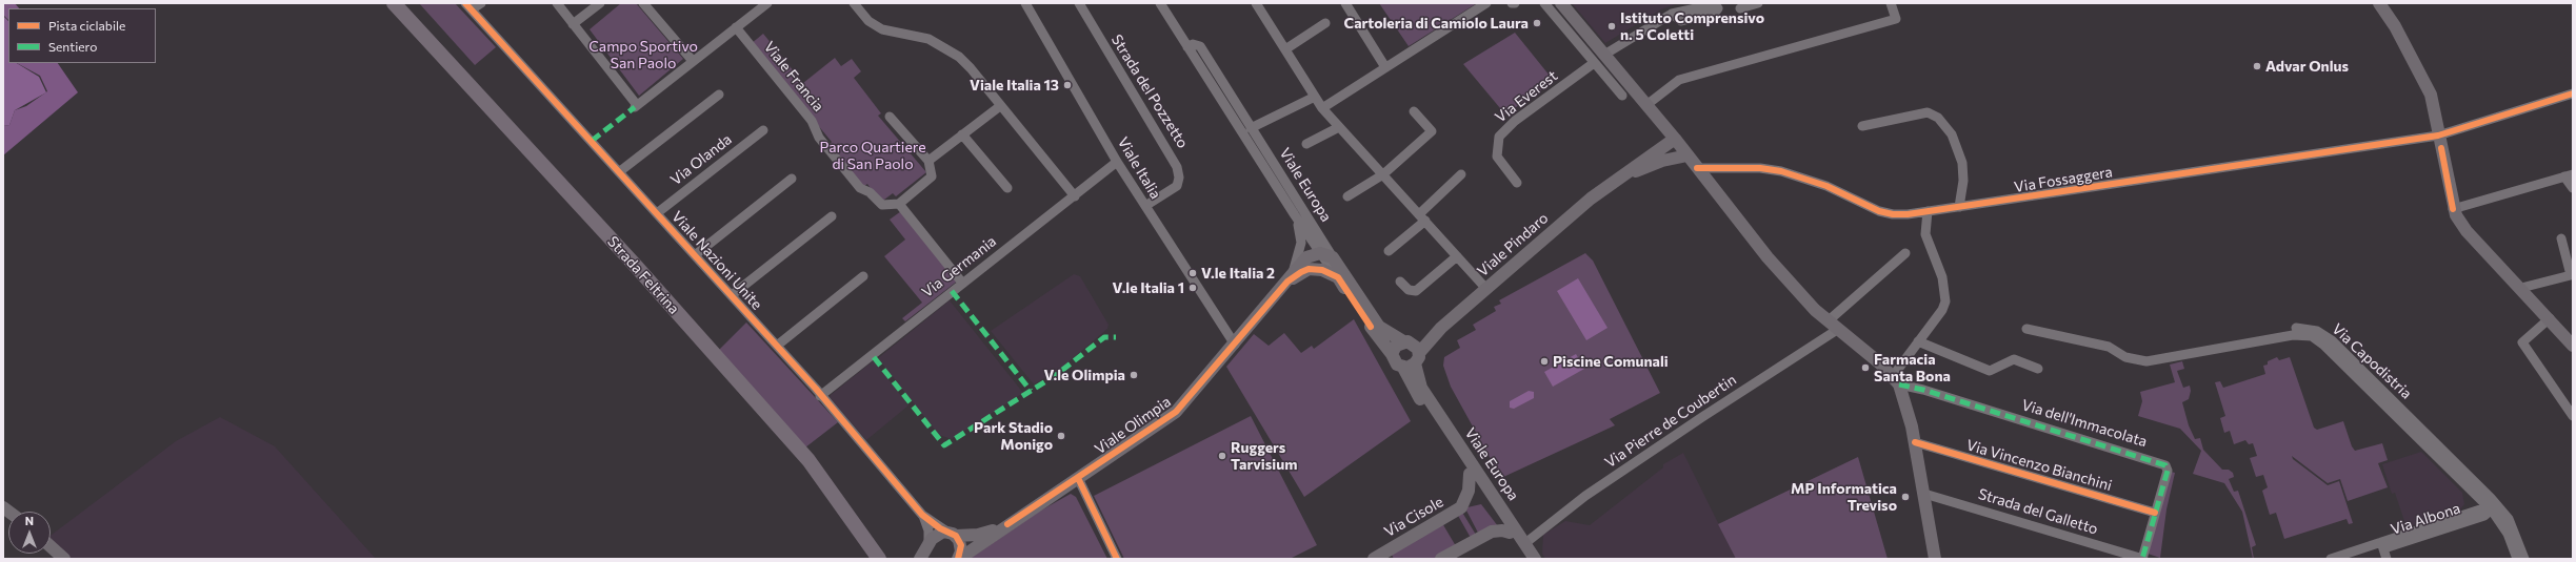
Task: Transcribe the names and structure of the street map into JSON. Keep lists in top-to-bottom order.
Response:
{
  "streets": {
    "main road": ["Strada Feltrina"],
    "street": [
      "Viale Francia",
      "Strada del Pozzetto",
      "Via Everest",
      "Via Olanda",
      "Viale Italia",
      "Via Fossaggera",
      "Viale Europa",
      "Viale Pindaro",
      "Viale Nazioni Unite",
      "Via Germania",
      "Via Capodistria",
      "Via Pierre de Coubertin",
      "Via dell'Immacolata",
      "Viale Olimpia",
      "Via Vincenzo Bianchini",
      "Strada del Galletto",
      "Via Cisole",
      "Via Albona"
    ]
  },
  "crossings": [
    ["Strada del Pozzetto", "Viale Italia"],
    ["Via Olanda", "Viale Nazioni Unite"],
    ["Viale Italia", "Via Germania"],
    ["Viale Italia", "Viale Olimpia"],
    ["Viale Europa", "Viale Pindaro"],
    ["Viale Europa", "Via Pierre de Coubertin"],
    ["Viale Europa", "Viale Olimpia"],
    ["Viale Europa", "Via Cisole"],
    ["Viale Nazioni Unite", "Via Germania"],
    ["Viale Nazioni Unite", "Viale Olimpia"],
    ["Via Capodistria", "Via Albona"],
    ["Via dell'Immacolata", "Via Vincenzo Bianchini"],
    ["Via dell'Immacolata", "Strada del Galletto"]
  ],
  "parks": ["Campo Sportivo San Paolo", "Parco Quartiere di San Paolo"],
  "places": [
    "Cartoleria di Camiolo Laura",
    "Istituto Comprensivo n. 5 Coletti",
    "Advar Onlus",
    "Viale Italia 13",
    "V.le Italia 2",
    "V.le Italia 1",
    "Piscine Comunali",
    "Farmacia Santa Bona",
    "V.le Olimpia",
    "Park Stadio Monigo",
    "Ruggers Tarvisium",
    "MP Informatica Treviso"
  ],
  "legend": ["Pista ciclabile", "Sentiero"],
  "north": "top"
}
